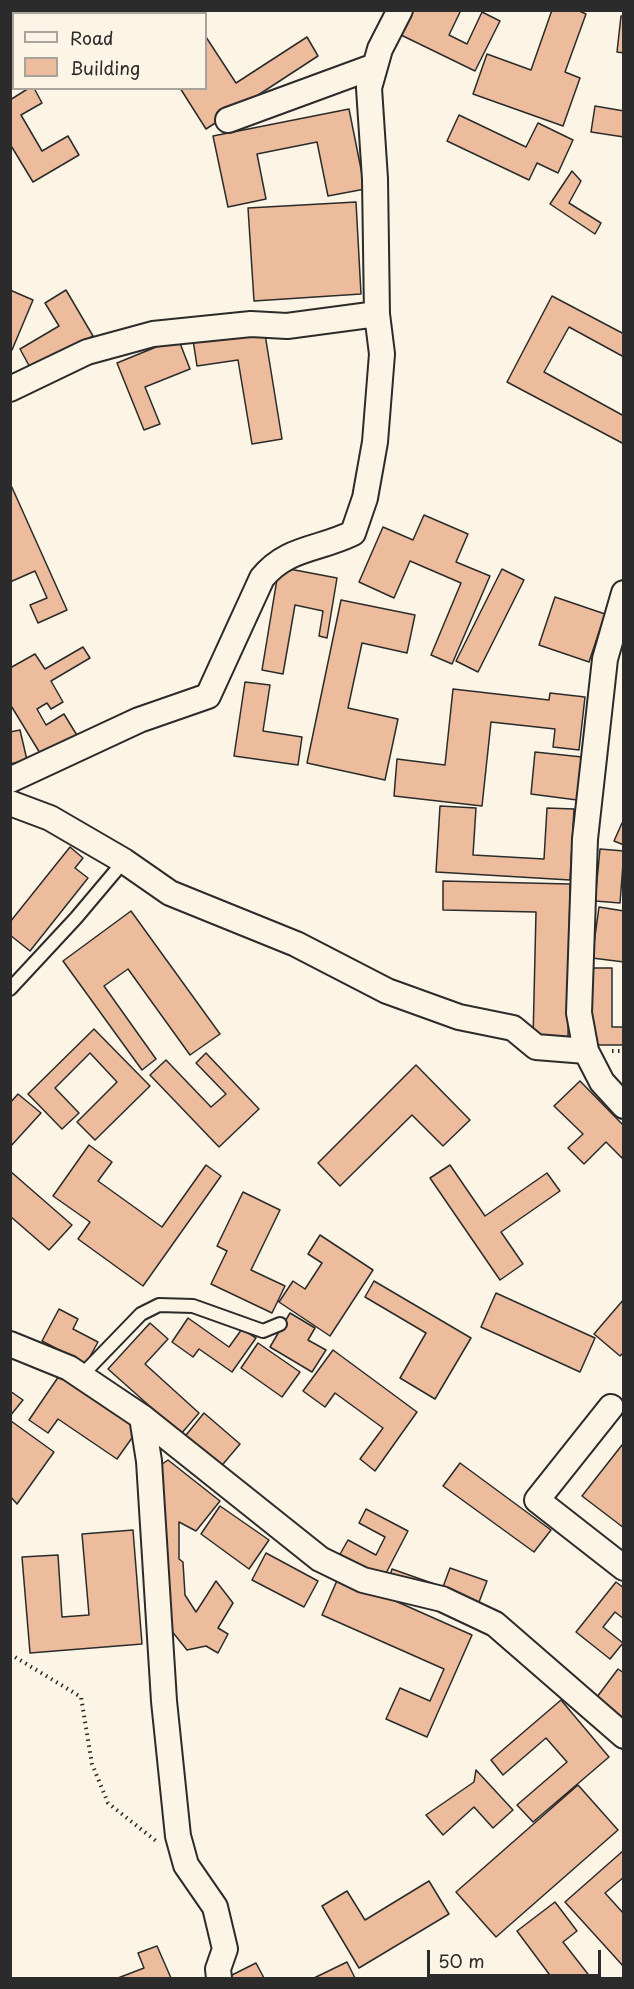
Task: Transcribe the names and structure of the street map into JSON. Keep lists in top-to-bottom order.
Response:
{
  "legend": ["Road", "Building"],
  "scale_bar": "50 m"
}
